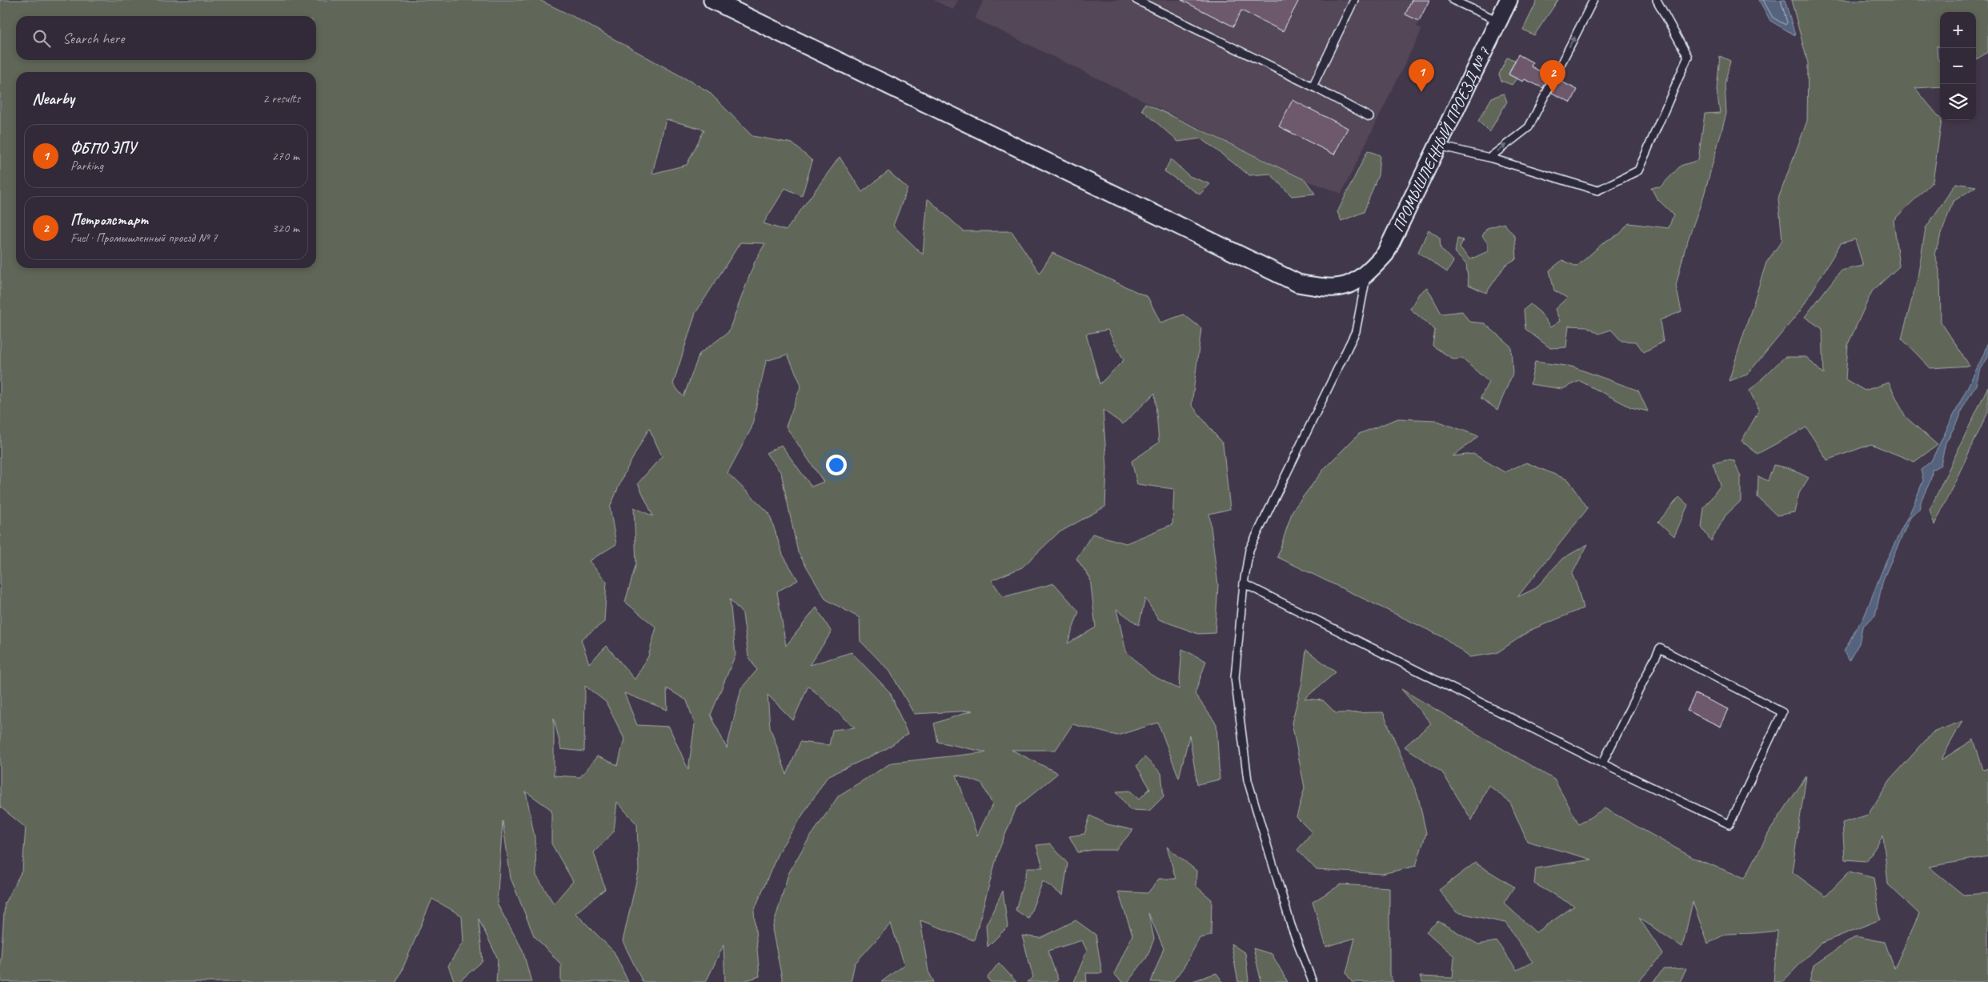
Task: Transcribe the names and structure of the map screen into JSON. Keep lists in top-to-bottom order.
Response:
{
  "streets": {
    "street": ["ПРОМЫШЛЕННЫЙ ПРОЕЗД № 7"]
  },
  "page": {
    "map_buttons": ["+", "−"],
    "search": "Search here",
    "pins": ["1", "2"],
    "heading": ["Nearby", "2 results"],
    "list": [
      {
        "mark": "1",
        "name": "ФБПО ЭПУ",
        "note": "Parking",
        "value": "270 m"
      },
      {
        "mark": "2",
        "name": "Петролстарт",
        "note": "Fuel · Промышленный проезд № 7",
        "value": "320 m"
      }
    ]
  }
}
